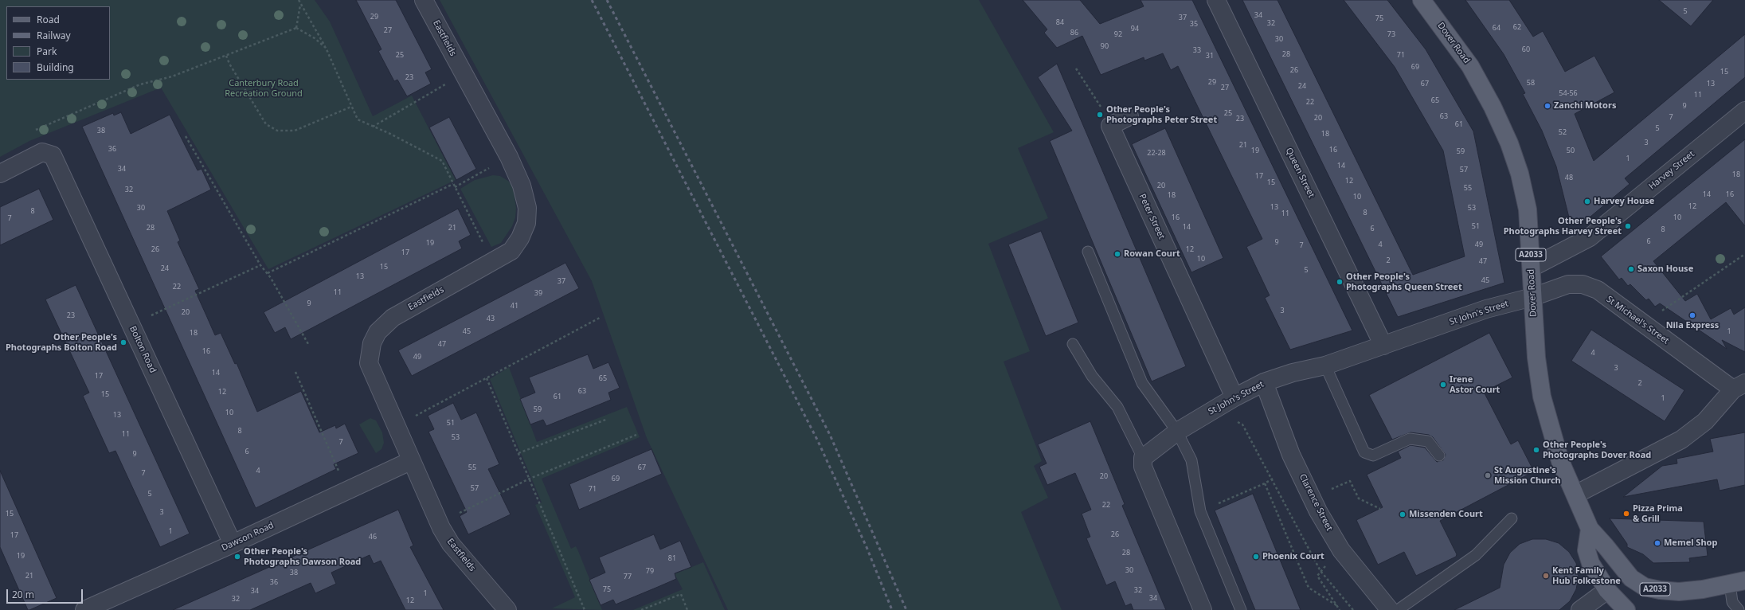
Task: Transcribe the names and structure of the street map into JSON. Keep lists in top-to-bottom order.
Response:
{
  "streets": {
    "main road": ["Dover Road", "A2033"],
    "street": [
      "Eastfields",
      "Harvey Street",
      "Queen Street",
      "Peter Street",
      "St John's Street",
      "St Michael's Street",
      "Bolton Road",
      "Clarence Street",
      "Dawson Road"
    ]
  },
  "crossings": [
    ["Eastfields", "Dawson Road"],
    ["Dover Road", "Harvey Street"],
    ["Dover Road", "A2033"],
    ["Dover Road", "St John's Street"],
    ["Dover Road", "St Michael's Street"],
    ["Queen Street", "St John's Street"],
    ["Peter Street", "St John's Street"],
    ["St John's Street", "St Michael's Street"],
    ["St John's Street", "Clarence Street"],
    ["Bolton Road", "Dawson Road"]
  ],
  "parks": ["Canterbury Road Recreation Ground"],
  "places": [
    "Zanchi Motors",
    "Other People's Photographs Peter Street",
    "Harvey House",
    "Other People's Photographs Harvey Street",
    "Rowan Court",
    "Saxon House",
    "Other People's Photographs Queen Street",
    "Nila Express",
    "Other People's Photographs Bolton Road",
    "Irene Astor Court",
    "Other People's Photographs Dover Road",
    "St Augustine's Mission Church",
    "Pizza Prima & Grill",
    "Missenden Court",
    "Memel Shop",
    "Other People's Photographs Dawson Road",
    "Phoenix Court",
    "Kent Family Hub Folkestone"
  ],
  "house_numbers": [
    "5",
    "34",
    "29",
    "37",
    "75",
    "84",
    "32",
    "35",
    "62",
    "64",
    "94",
    "27",
    "86",
    "92",
    "73",
    "30",
    "90",
    "60",
    "33",
    "28",
    "25",
    "71",
    "31",
    "69",
    "26",
    "15",
    "23",
    "29",
    "58",
    "67",
    "13",
    "24",
    "27",
    "54-56",
    "11",
    "65",
    "22",
    "9",
    "25",
    "63",
    "7",
    "20",
    "23",
    "61",
    "5",
    "38",
    "52",
    "18",
    "3",
    "21",
    "36",
    "16",
    "19",
    "50",
    "59",
    "22-28",
    "1",
    "14",
    "34",
    "57",
    "18",
    "17",
    "48",
    "12",
    "15",
    "20",
    "55",
    "32",
    "14",
    "16",
    "18",
    "10",
    "12",
    "13",
    "30",
    "53",
    "8",
    "8",
    "11",
    "16",
    "10",
    "7",
    "51",
    "14",
    "28",
    "21",
    "6",
    "8",
    "6",
    "9",
    "19",
    "4",
    "49",
    "7",
    "26",
    "12",
    "17",
    "10",
    "2",
    "47",
    "15",
    "24",
    "5",
    "13",
    "45",
    "37",
    "22",
    "11",
    "39",
    "9",
    "41",
    "3",
    "20",
    "23",
    "43",
    "45",
    "1",
    "18",
    "47",
    "16",
    "4",
    "49",
    "3",
    "14",
    "17",
    "65",
    "2",
    "63",
    "12",
    "15",
    "61",
    "1",
    "59",
    "10",
    "13",
    "51",
    "8",
    "11",
    "53",
    "7",
    "6",
    "9",
    "55",
    "67",
    "4",
    "7",
    "20",
    "69",
    "57",
    "71",
    "5",
    "22",
    "3",
    "15",
    "1",
    "26",
    "17",
    "46",
    "28",
    "19",
    "81",
    "30",
    "79",
    "38",
    "21",
    "77",
    "36",
    "75",
    "32",
    "34",
    "1",
    "34",
    "32",
    "12"
  ],
  "legend": [
    "Road",
    "Railway",
    "Park",
    "Building"
  ],
  "scale_bar": "20 m"
}
